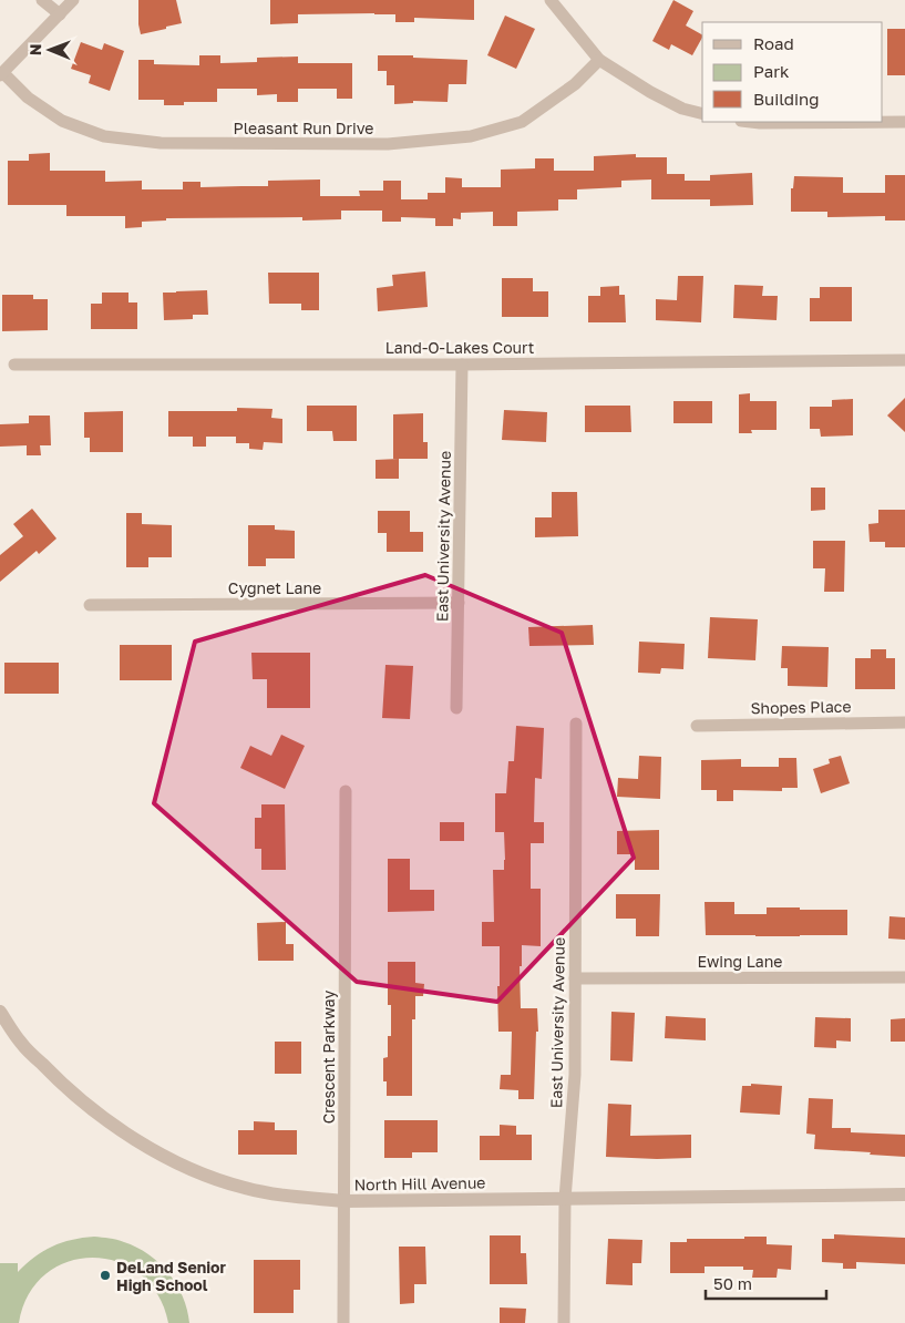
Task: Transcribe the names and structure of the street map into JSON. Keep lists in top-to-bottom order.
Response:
{
  "streets": {
    "street": [
      "Pleasant Run Drive",
      "Land-O-Lakes Court",
      "East University Avenue",
      "Cygnet Lane",
      "Shopes Place",
      "Ewing Lane",
      "Crescent Parkway",
      "North Hill Avenue"
    ]
  },
  "crossings": [
    ["Land-O-Lakes Court", "East University Avenue"],
    ["East University Avenue", "Cygnet Lane"],
    ["East University Avenue", "Ewing Lane"],
    ["East University Avenue", "North Hill Avenue"],
    ["Crescent Parkway", "North Hill Avenue"]
  ],
  "places": ["DeLand Senior High School"],
  "legend": ["Road", "Park", "Building"],
  "scale_bar": "50 m",
  "north": "left"
}
